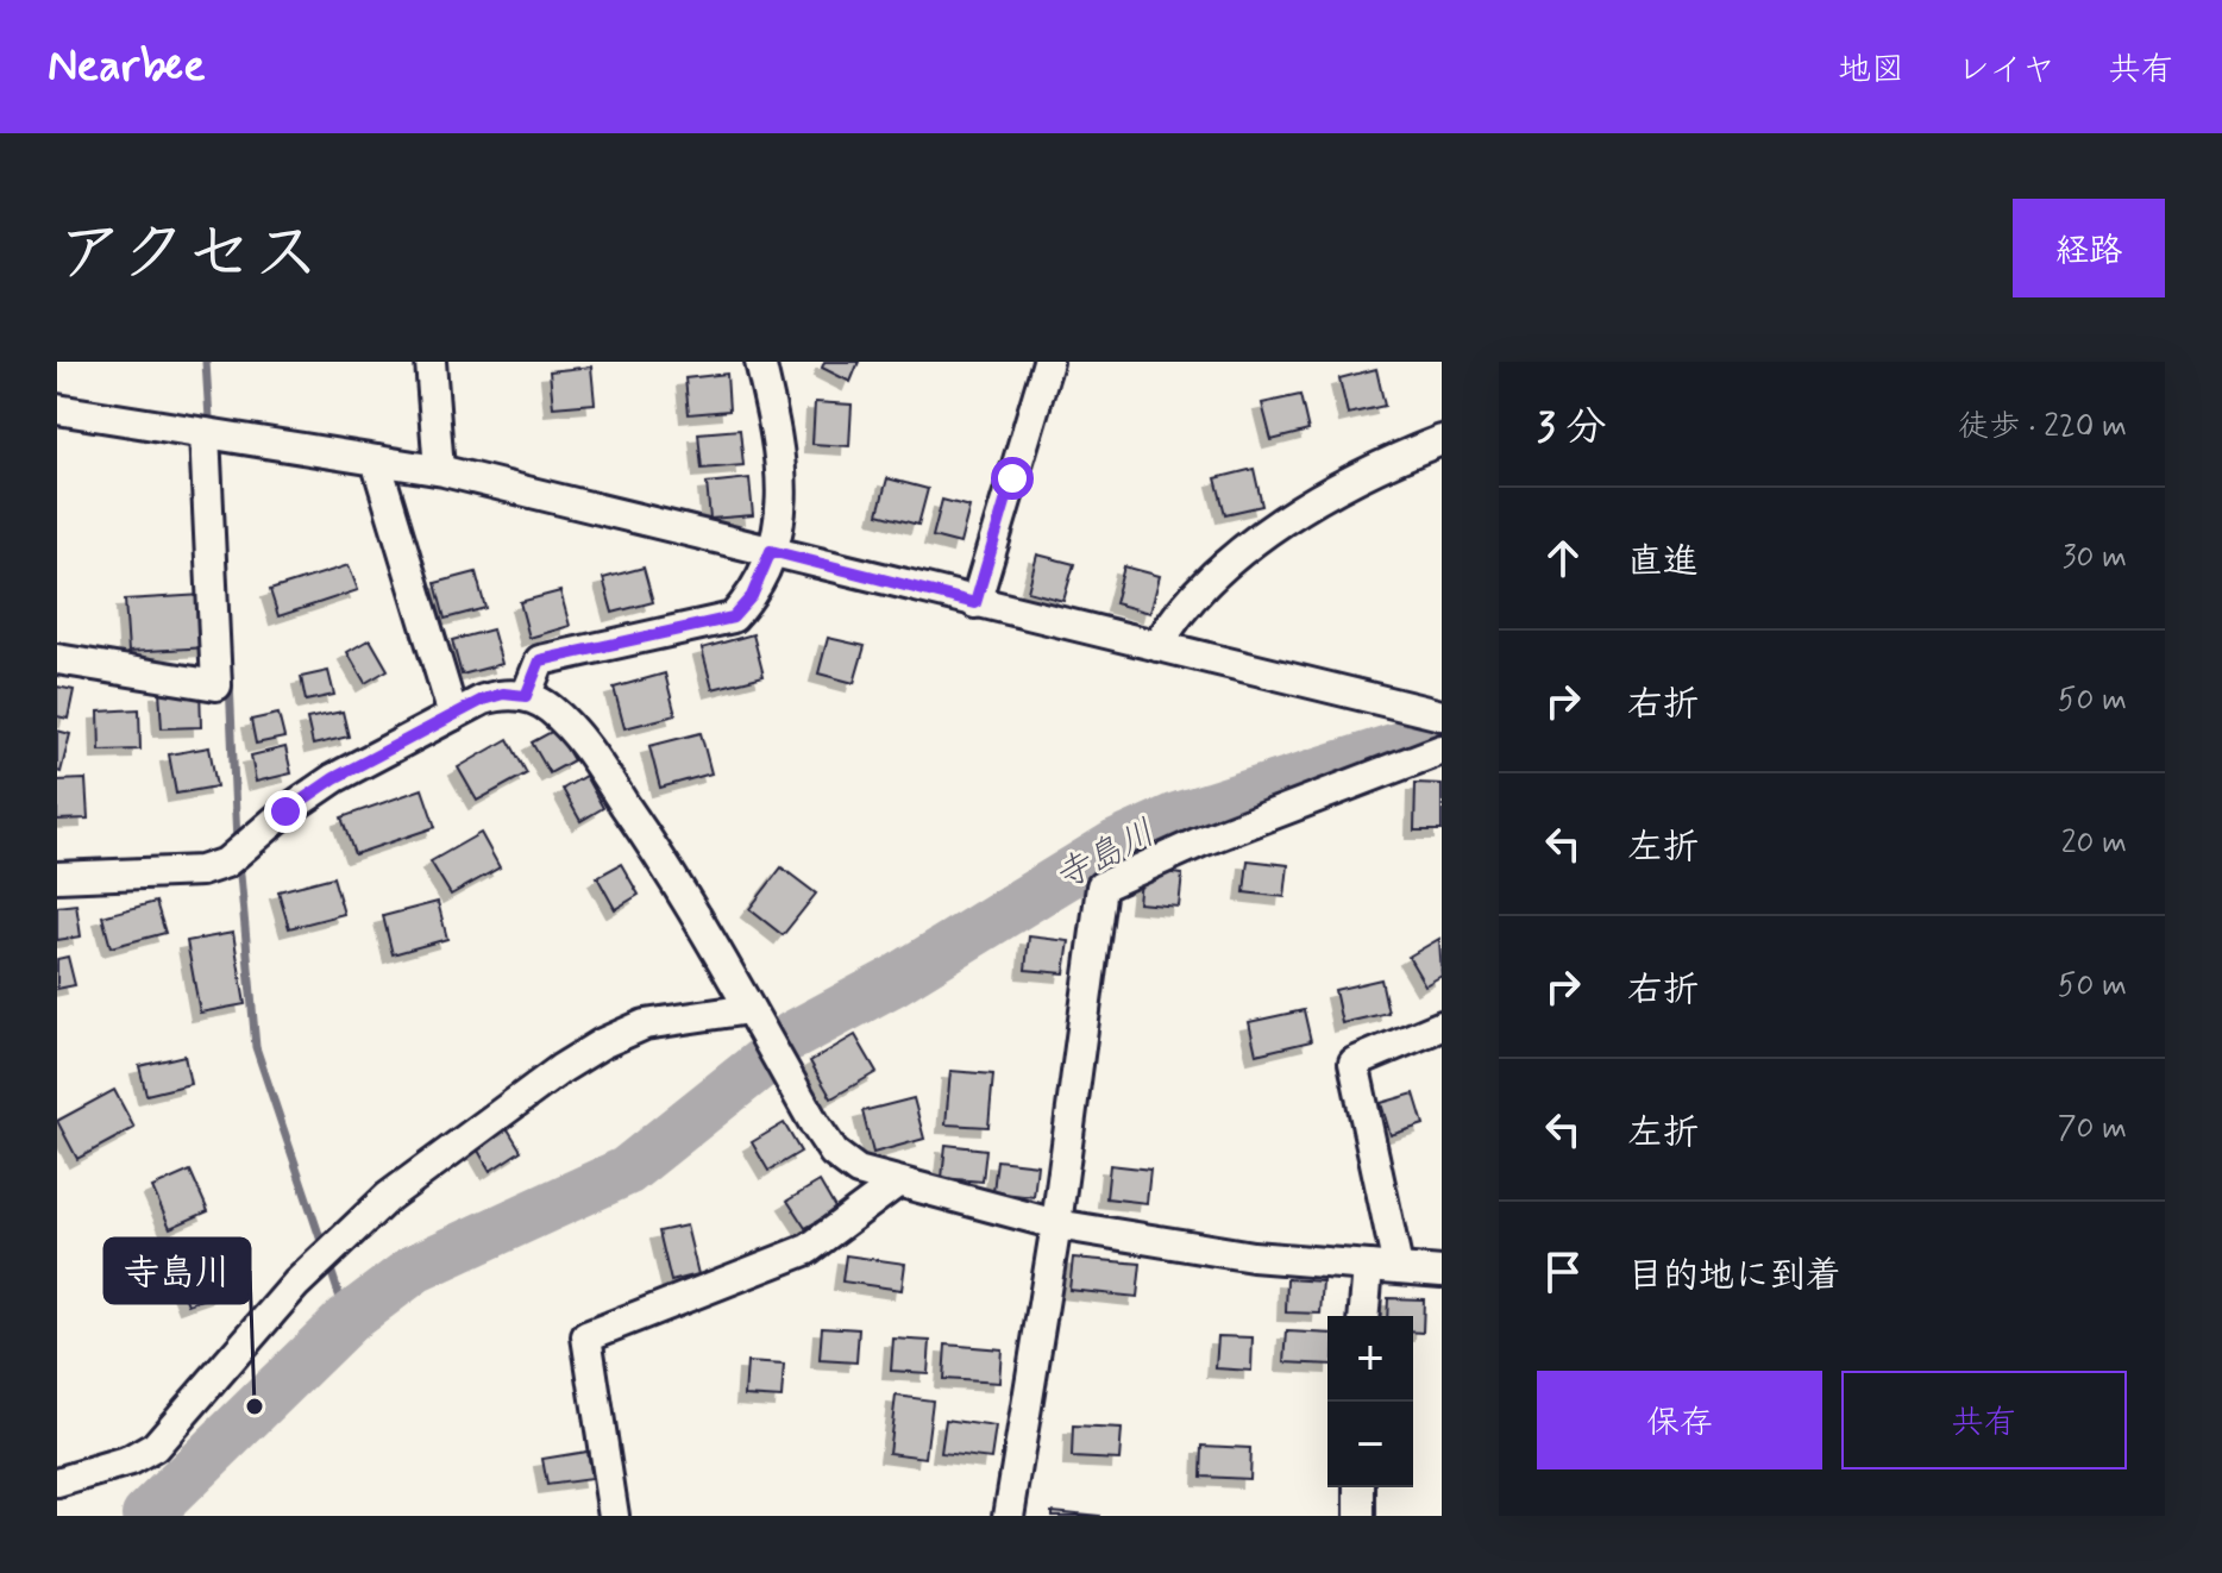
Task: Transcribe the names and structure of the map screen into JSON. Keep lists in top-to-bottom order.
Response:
{
  "water": ["寺島川"],
  "places": ["寺島川"],
  "page": {
    "header": "Nearbee",
    "nav": ["地図", "レイヤ", "共有"],
    "title": "アクセス",
    "buttons": [
      "経路",
      ["保存", "共有"]
    ],
    "heading": ["3 分", "徒歩 · 220 m"],
    "list": [
      ["直進", "30 m"],
      ["右折", "50 m"],
      ["左折", "20 m"],
      ["右折", "50 m"],
      ["左折", "70 m"],
      "目的地に到着"
    ],
    "map_buttons": ["+", "−"]
  }
}
